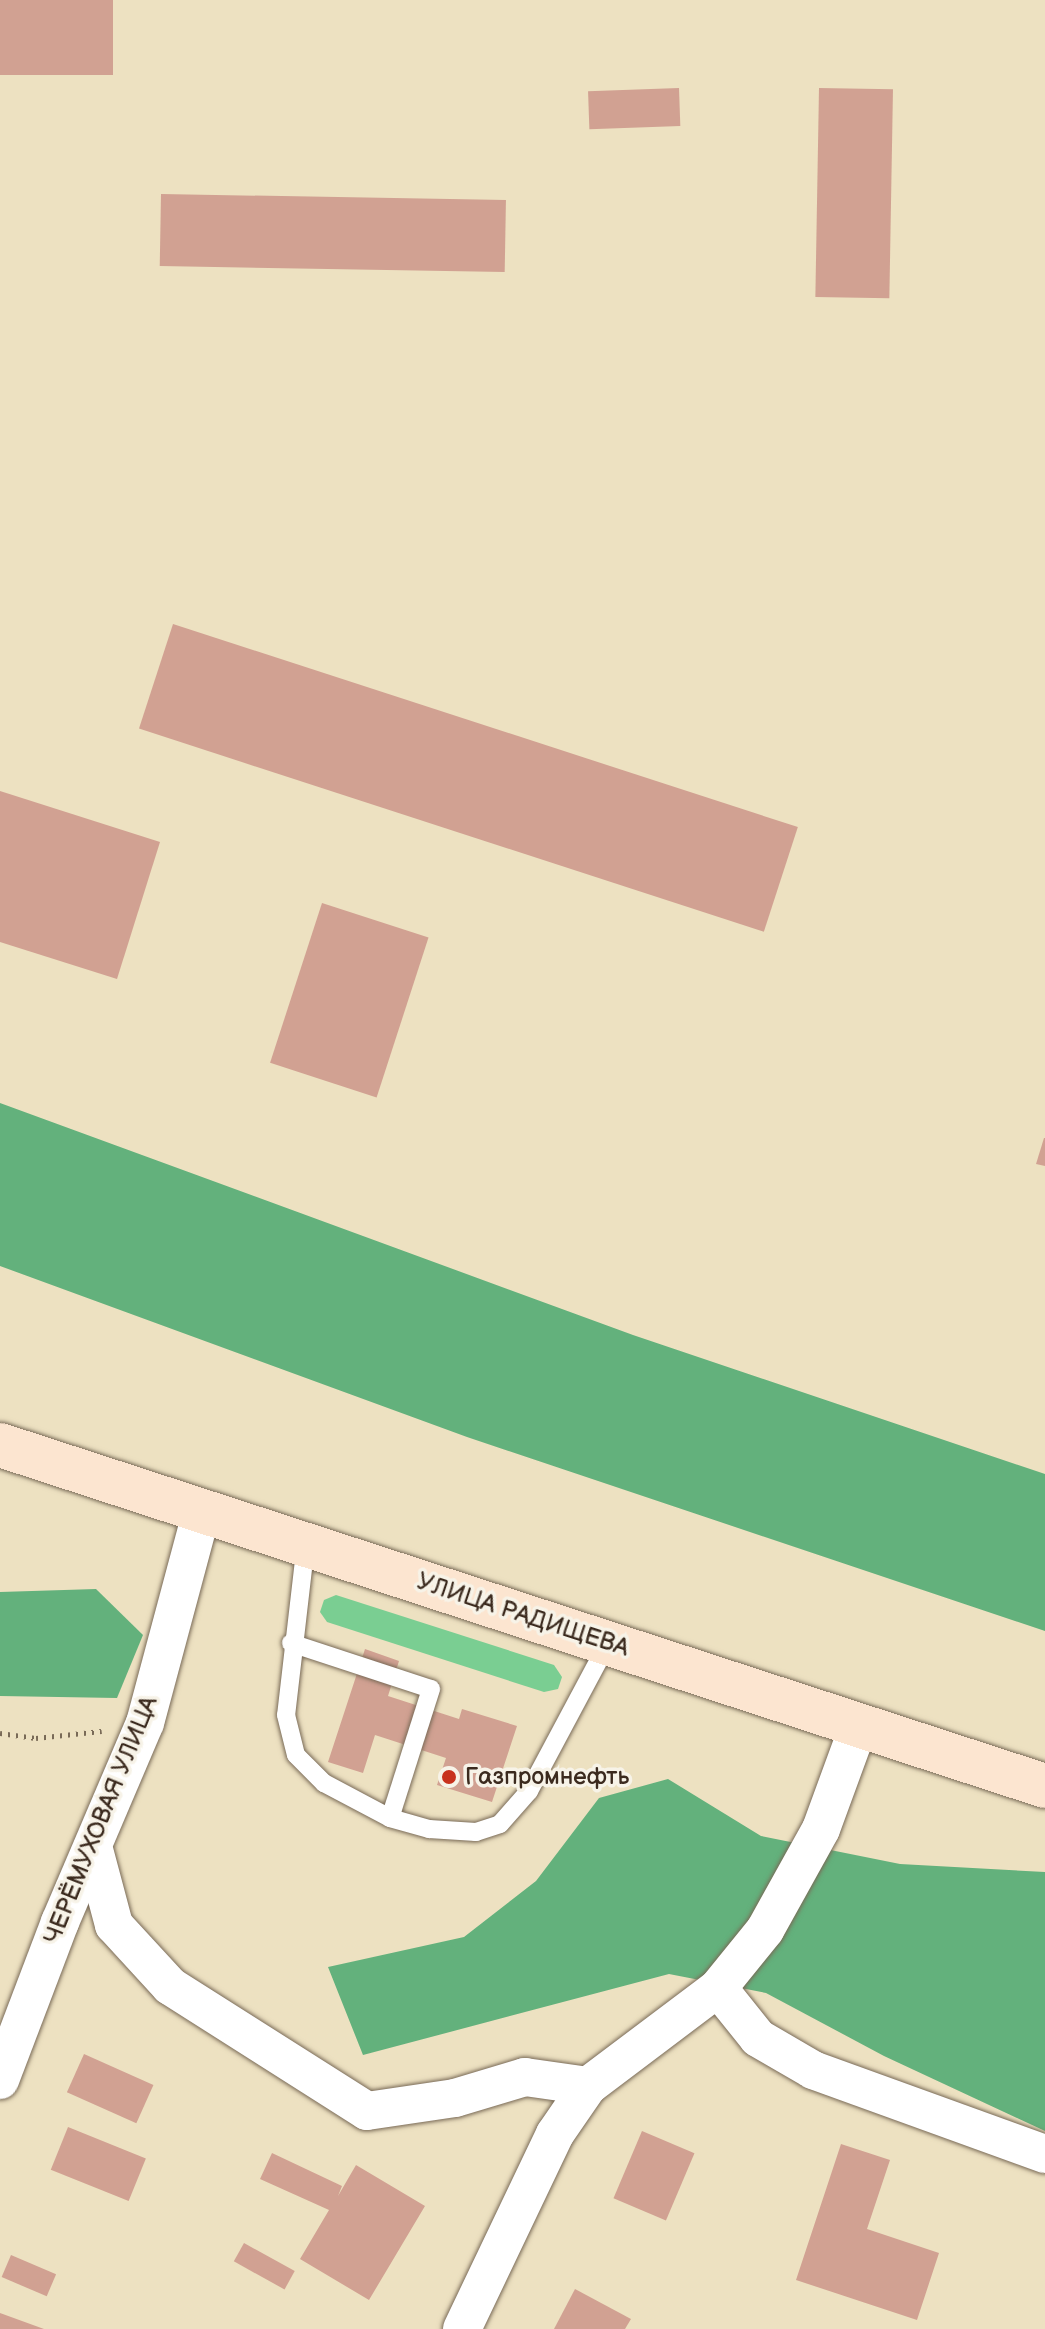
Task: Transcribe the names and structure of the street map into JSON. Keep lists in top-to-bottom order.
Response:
{
  "streets": {
    "main road": ["УЛИЦА РАДИЩЕВА"],
    "street": ["ЧЕРЁМУХОВАЯ УЛИЦА"]
  },
  "crossings": [
    ["УЛИЦА РАДИЩЕВА", "ЧЕРЁМУХОВАЯ УЛИЦА"]
  ],
  "places": ["Газпромнефть"]
}
